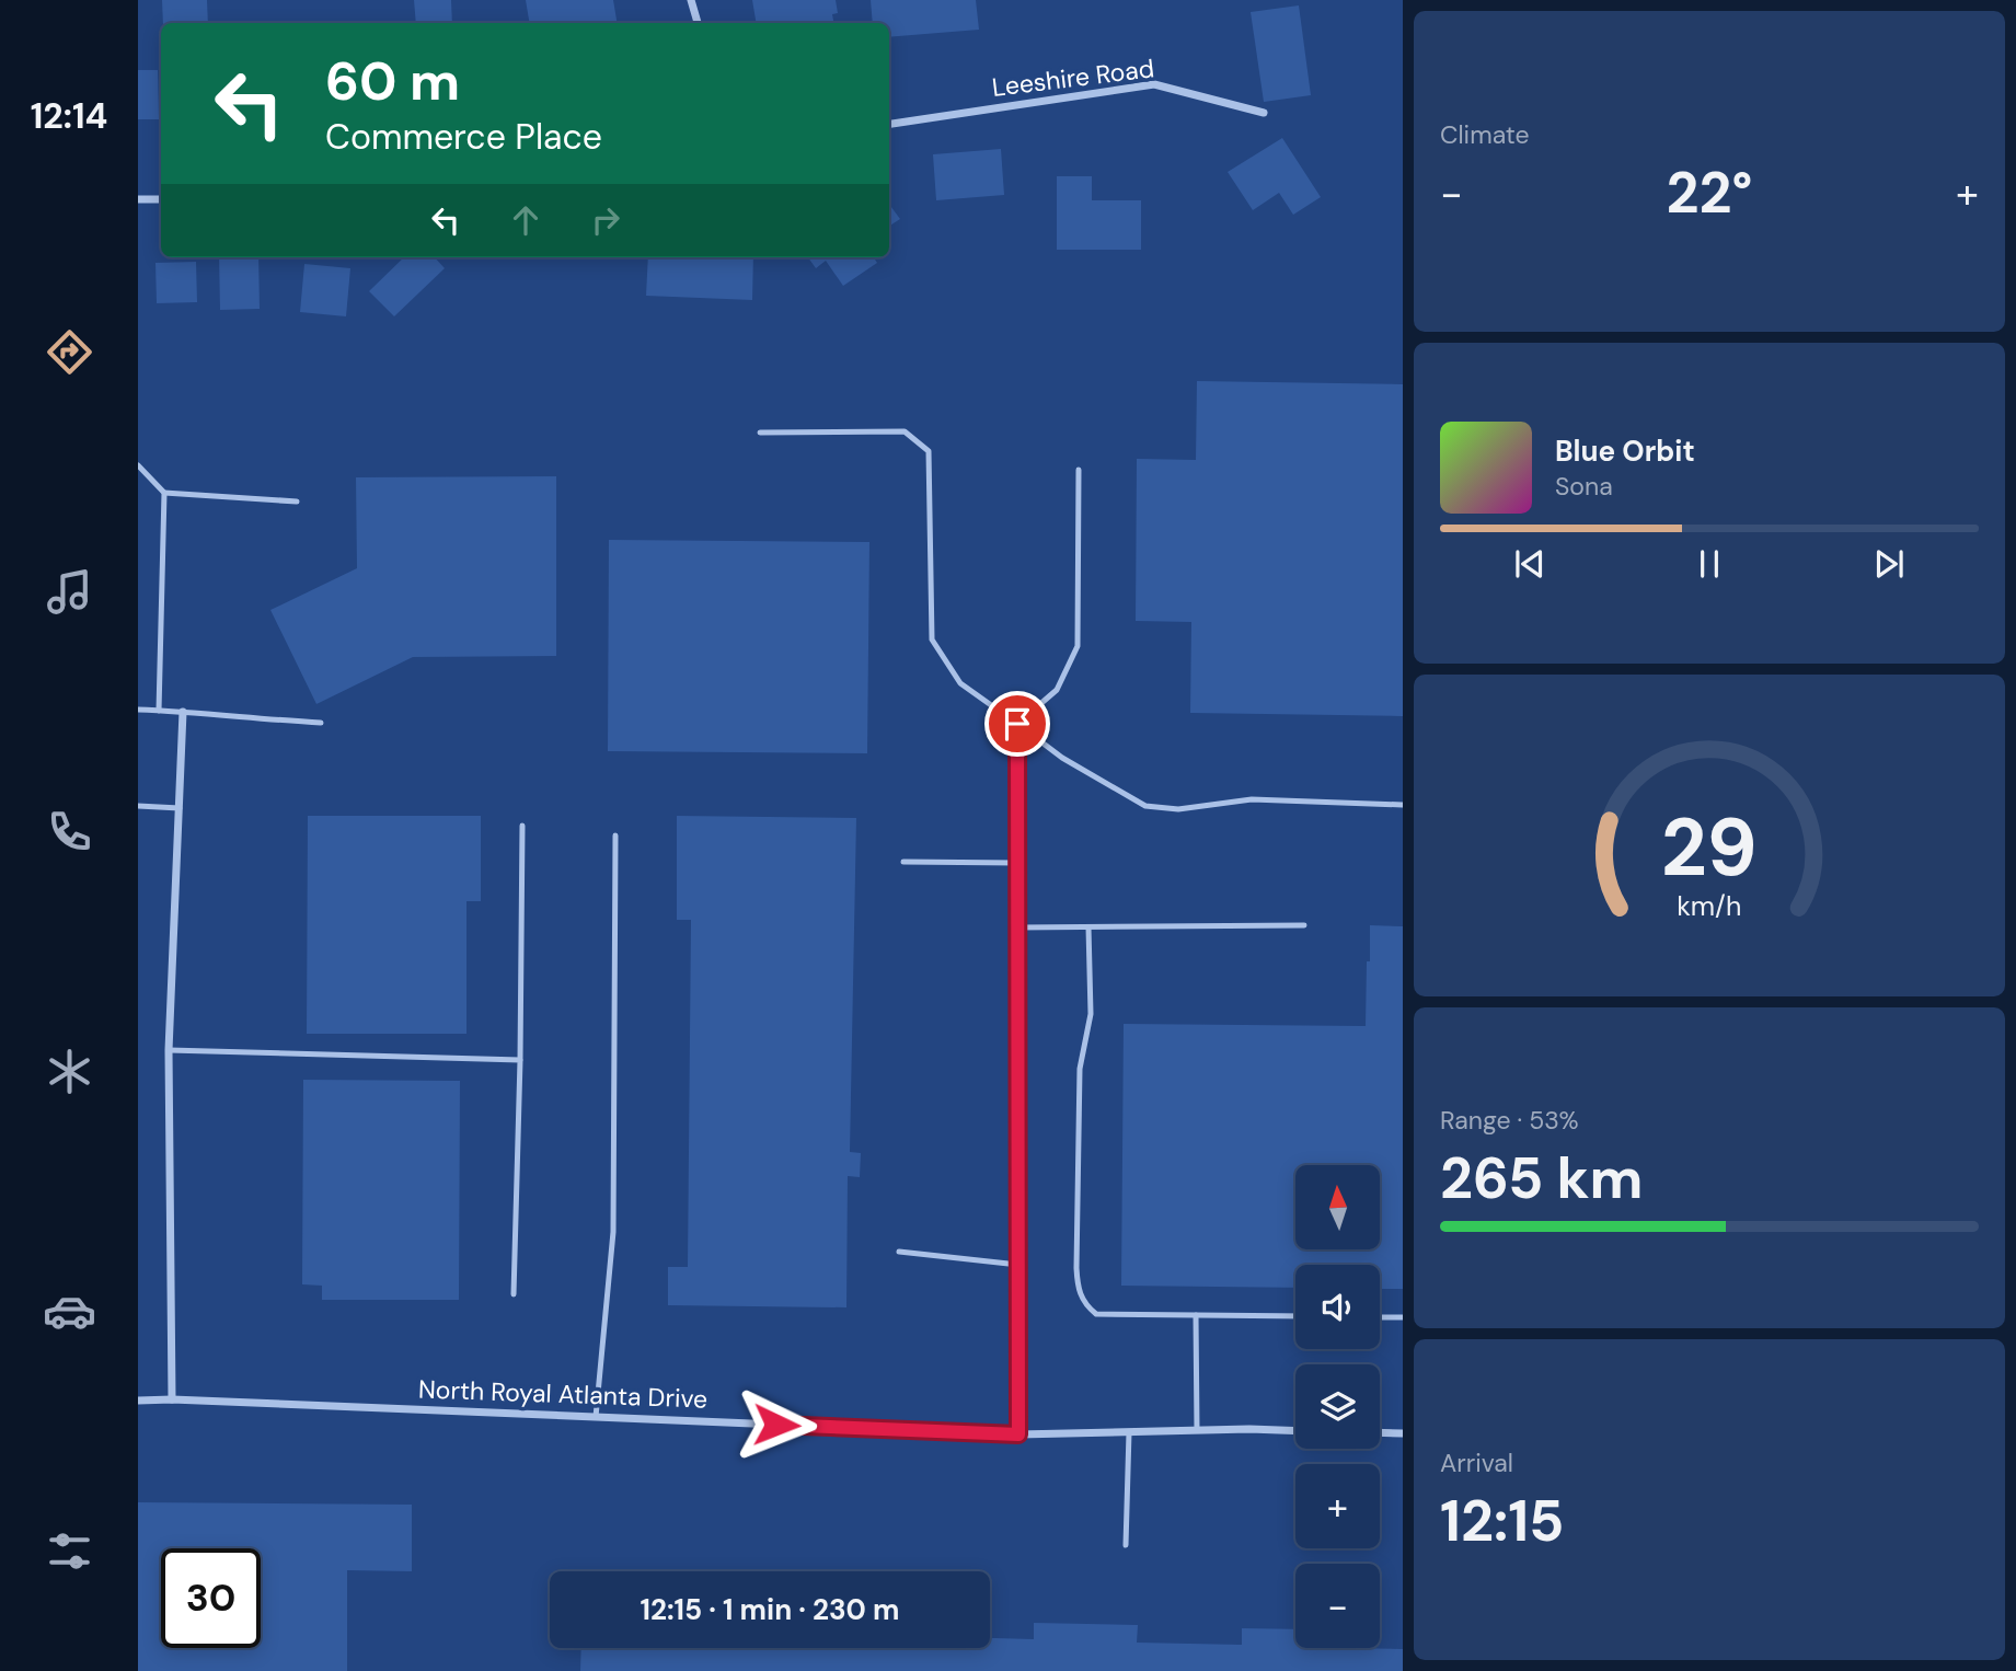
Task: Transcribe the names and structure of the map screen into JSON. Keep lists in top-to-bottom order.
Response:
{
  "streets": {
    "street": ["Leeshire Road", "North Royal Atlanta Drive"]
  },
  "north": "top",
  "page": {
    "tabs": "12:14",
    "tile": [
      "Climate",
      ["Range · 53%", "265 km"],
      ["Arrival", "12:15"]
    ],
    "turn": ["60 m", "Commerce Place"],
    "heat": ["−", "22°", "+"],
    "song": ["Blue Orbit", "Sona"],
    "map_buttons": ["+", "−"],
    "limit": "30",
    "trip": "12:15 · 1 min · 230 m",
    "gauge": ["29", "km/h"]
  }
}
